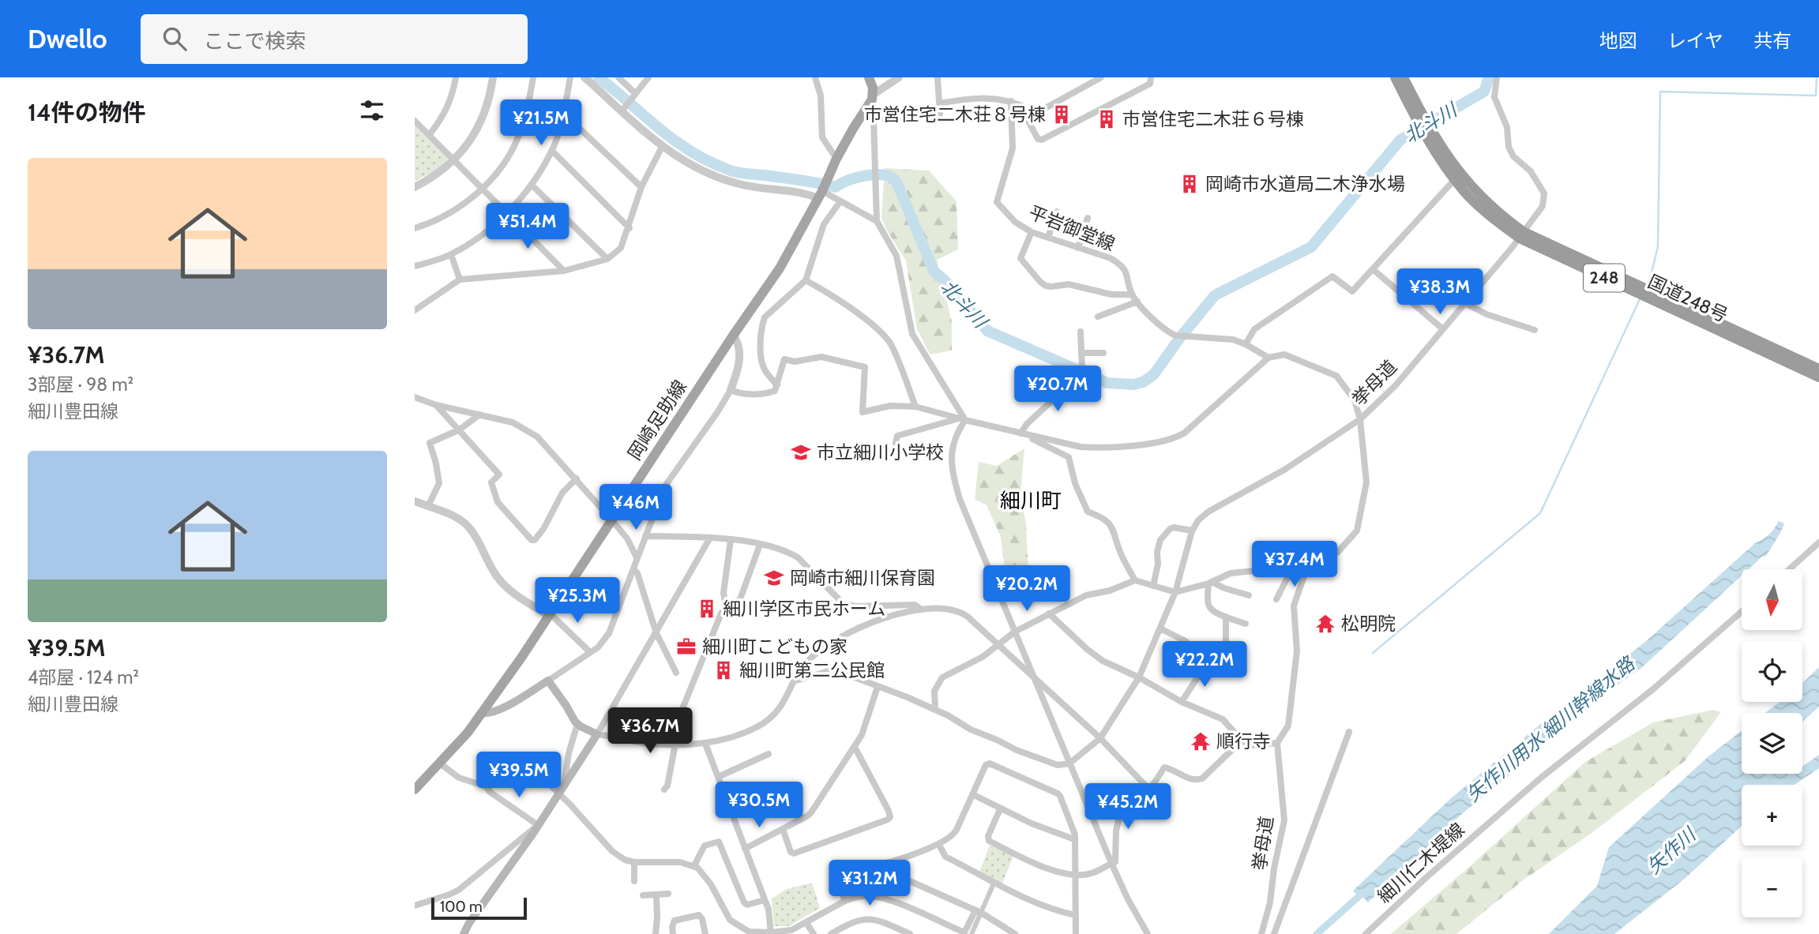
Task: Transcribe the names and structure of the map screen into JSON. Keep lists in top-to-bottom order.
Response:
{
  "streets": {
    "highway": ["248", "国道248号"],
    "main road": ["岡崎足助線"],
    "street": ["平岩御堂線", "挙母道", "細川仁木堤線"]
  },
  "crossings": [
    ["国道248号", "挙母道"]
  ],
  "districts": ["細川町"],
  "water": ["北斗川", "矢作川用水 細川幹線水路", "矢作川"],
  "places": {
    "building": [
      "市営住宅二木荘８号棟",
      "市営住宅二木荘６号棟",
      "岡崎市水道局二木浄水場",
      "細川学区市民ホーム",
      "細川町第二公民館"
    ],
    "school or university": ["市立細川小学校", "岡崎市細川保育園"],
    "temple": ["松明院", "順行寺"],
    "office": ["細川町こどもの家"]
  },
  "scale_bar": "100 m",
  "north": "bottom",
  "page": {
    "header": "Dwello",
    "search": "ここで検索",
    "nav": ["地図", "レイヤ", "共有"],
    "heading": "14件の物件",
    "price": [
      "¥21.5M",
      "¥51.4M",
      "¥38.3M",
      "¥20.7M",
      "¥46M",
      "¥37.4M",
      "¥20.2M",
      "¥25.3M",
      "¥22.2M",
      "¥36.7M",
      "¥39.5M",
      "¥30.5M",
      "¥45.2M",
      "¥31.2M"
    ],
    "list": [
      {
        "name": "¥36.7M",
        "note": "3部屋 · 98 m² · 細川豊田線"
      },
      {
        "name": "¥39.5M",
        "note": "4部屋 · 124 m² · 細川豊田線"
      }
    ],
    "map_buttons": ["+", "−"],
    "scale": "100 m"
  }
}
